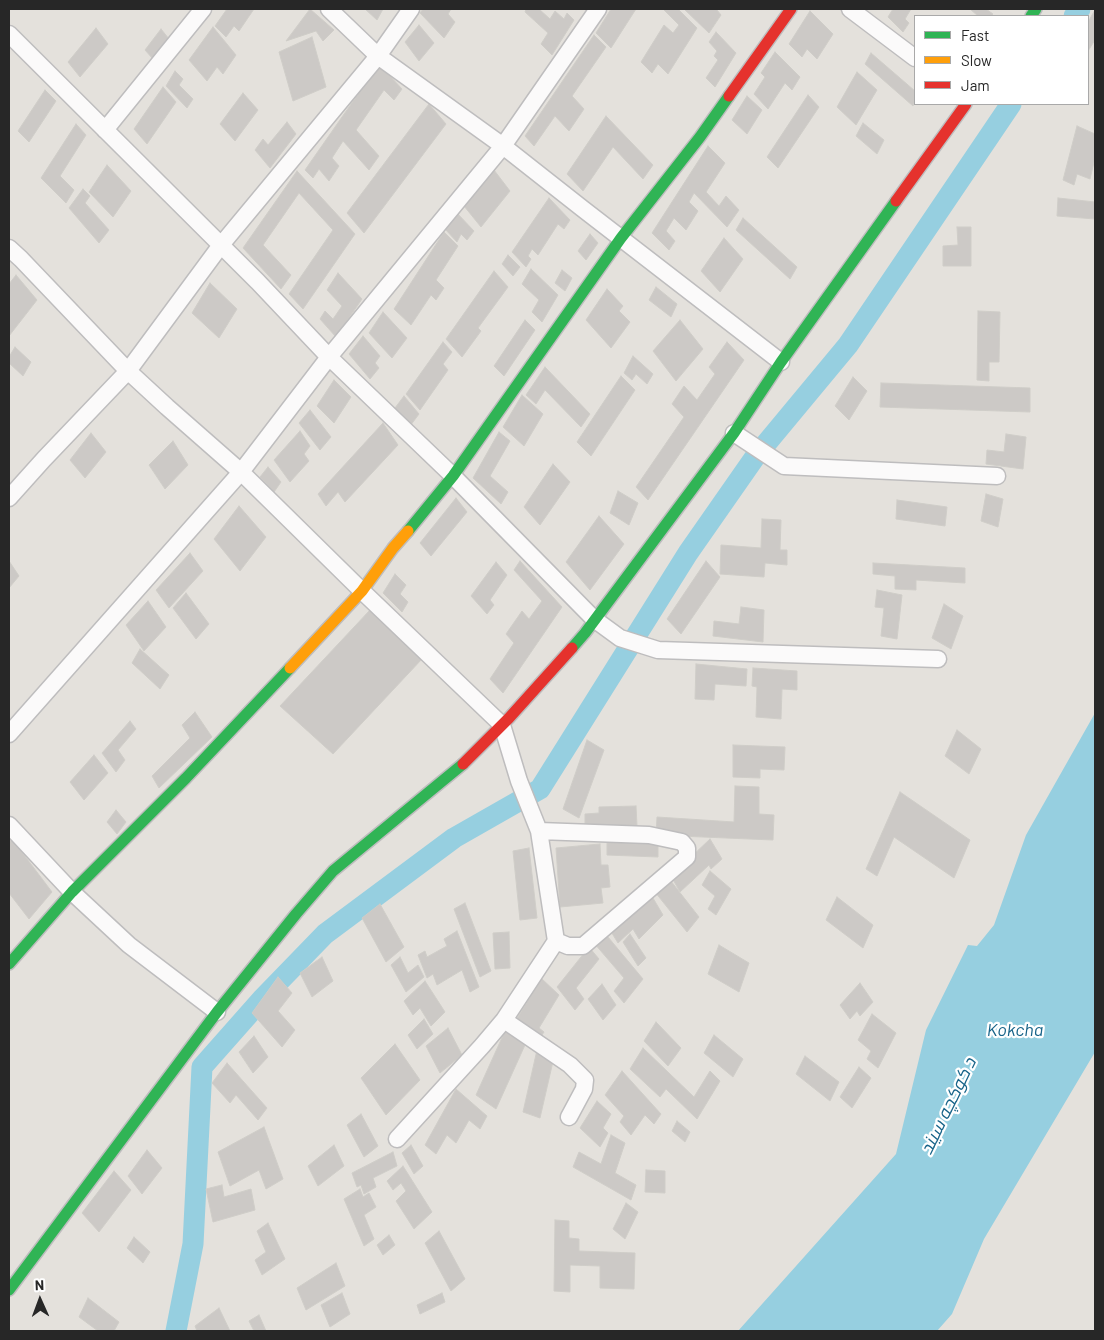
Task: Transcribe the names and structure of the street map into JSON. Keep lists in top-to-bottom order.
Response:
{
  "water": ["Kokcha", "د کوکچه سیند"],
  "legend": ["Fast", "Slow", "Jam"],
  "north": "top"
}
